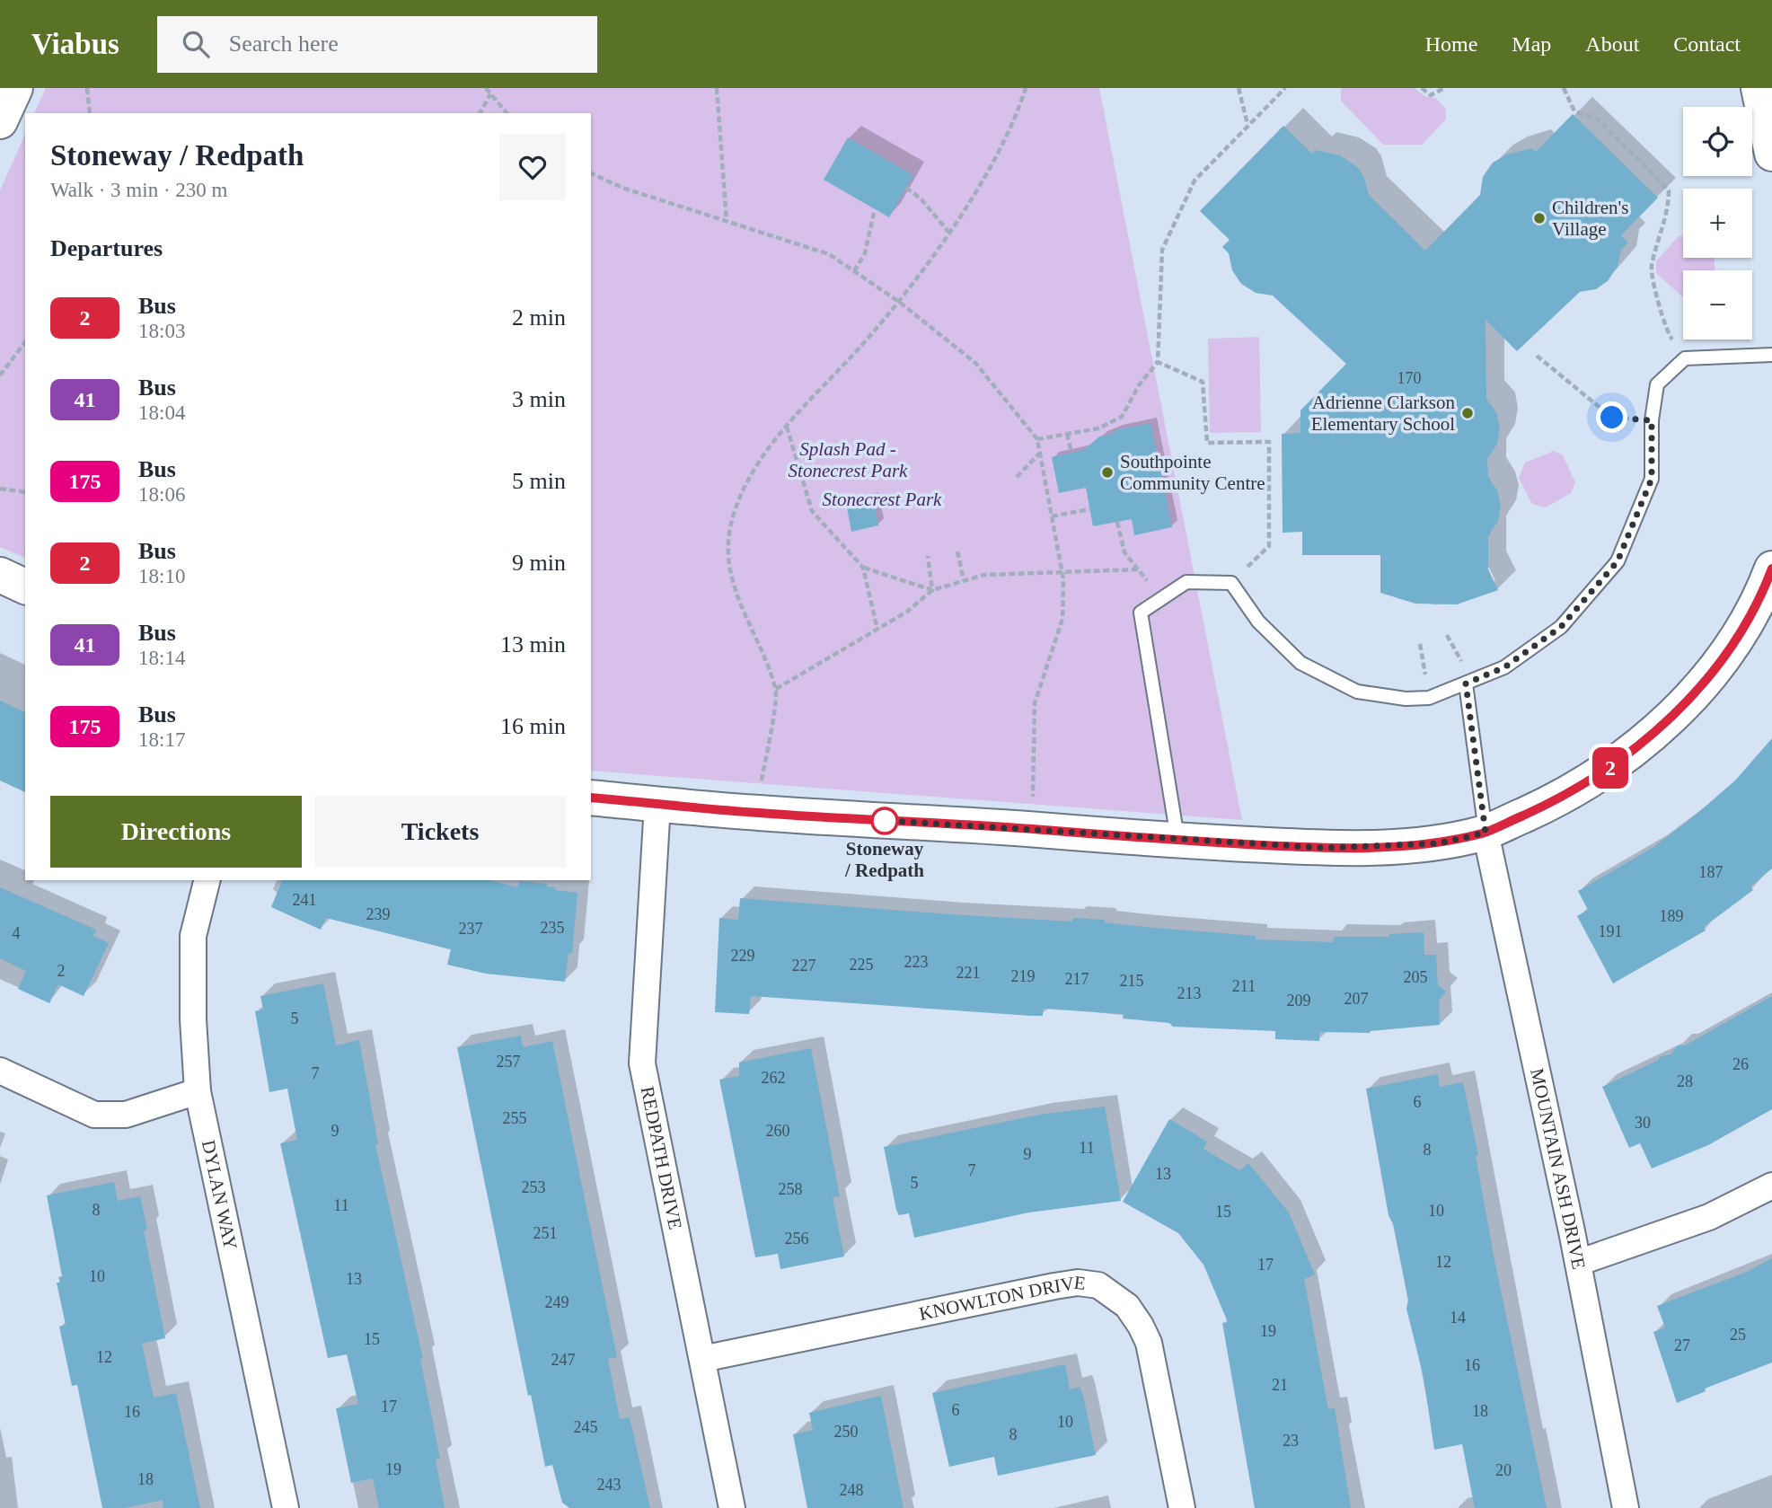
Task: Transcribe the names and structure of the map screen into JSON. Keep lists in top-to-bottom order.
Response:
{
  "streets": {
    "street": [
      "REDPATH DRIVE",
      "MOUNTAIN ASH DRIVE",
      "DYLAN WAY",
      "KNOWLTON DRIVE"
    ]
  },
  "crossings": [
    ["REDPATH DRIVE", "KNOWLTON DRIVE"]
  ],
  "parks": ["Splash Pad - Stonecrest Park", "Stonecrest Park"],
  "places": [
    "Children's Village",
    "Adrienne Clarkson Elementary School",
    "Southpointe Community Centre",
    "Stoneway / Redpath"
  ],
  "lines": ["bus line 2"],
  "house_numbers": [
    "170",
    "187",
    "241",
    "239",
    "189",
    "235",
    "237",
    "191",
    "4",
    "229",
    "223",
    "225",
    "227",
    "2",
    "221",
    "219",
    "205",
    "217",
    "215",
    "211",
    "213",
    "207",
    "209",
    "5",
    "257",
    "26",
    "7",
    "262",
    "28",
    "6",
    "255",
    "30",
    "9",
    "260",
    "11",
    "8",
    "9",
    "7",
    "13",
    "5",
    "253",
    "258",
    "11",
    "8",
    "10",
    "15",
    "251",
    "256",
    "12",
    "17",
    "10",
    "13",
    "249",
    "14",
    "19",
    "25",
    "15",
    "27",
    "12",
    "247",
    "16",
    "21",
    "17",
    "6",
    "18",
    "16",
    "10",
    "245",
    "250",
    "8",
    "23",
    "19",
    "20",
    "18",
    "243",
    "248"
  ],
  "page": {
    "header": "Viabus",
    "search": "Search here",
    "nav": [
      "Home",
      "Map",
      "About",
      "Contact"
    ],
    "on_map": "2",
    "map_buttons": ["+", "−"],
    "heading": [
      ["Stoneway / Redpath", "Walk · 3 min · 230 m"],
      "Departures"
    ],
    "list": [
      {
        "mark": "2",
        "name": "Bus",
        "note": "18:03",
        "value": "2 min"
      },
      {
        "mark": "41",
        "name": "Bus",
        "note": "18:04",
        "value": "3 min"
      },
      {
        "mark": "175",
        "name": "Bus",
        "note": "18:06",
        "value": "5 min"
      },
      {
        "mark": "2",
        "name": "Bus",
        "note": "18:10",
        "value": "9 min"
      },
      {
        "mark": "41",
        "name": "Bus",
        "note": "18:14",
        "value": "13 min"
      },
      {
        "mark": "175",
        "name": "Bus",
        "note": "18:17",
        "value": "16 min"
      }
    ],
    "buttons": ["Directions", "Tickets"]
  }
}
